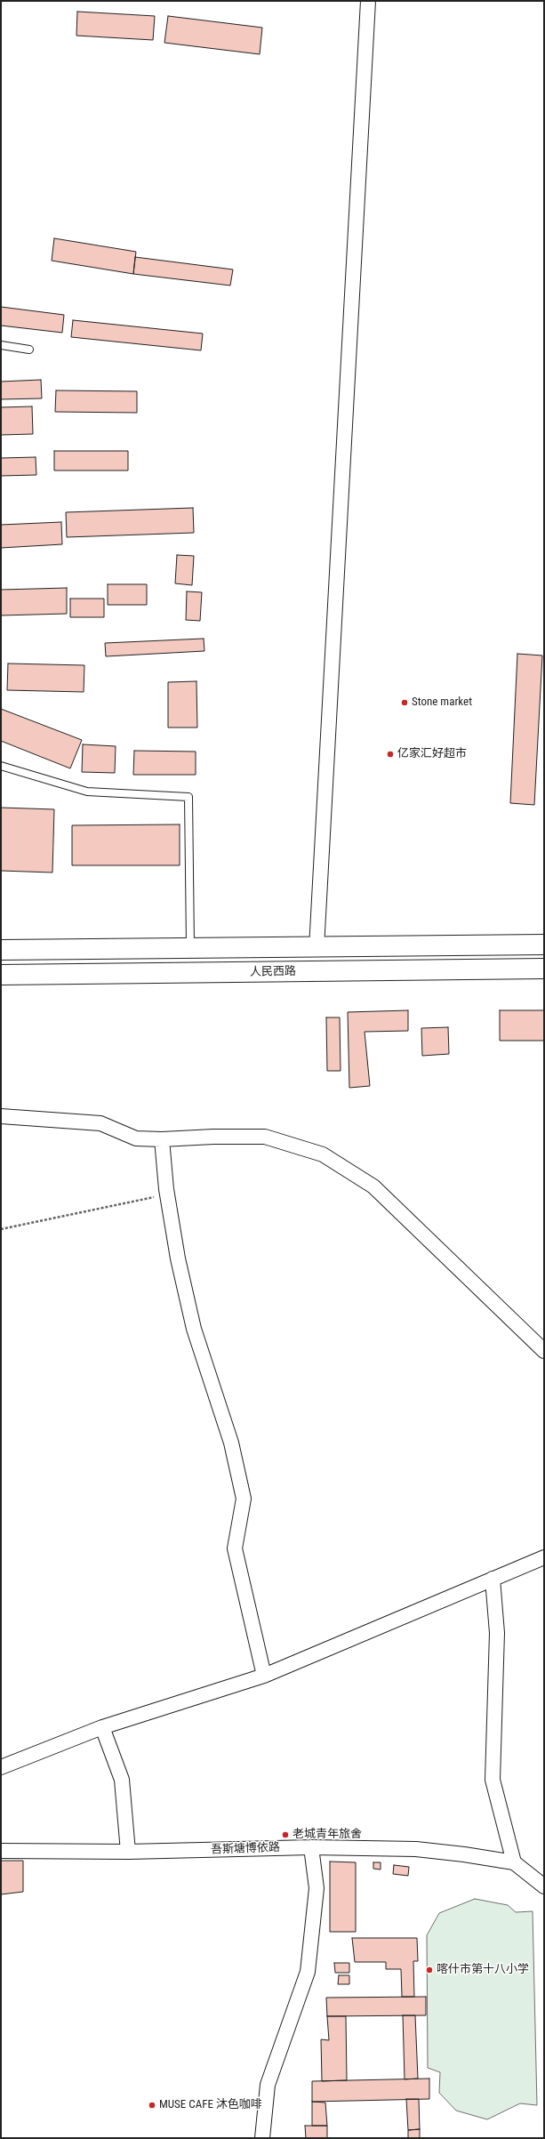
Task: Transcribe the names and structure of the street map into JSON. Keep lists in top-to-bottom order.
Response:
{
  "streets": {
    "main road": ["人民西路"],
    "street": ["吾斯塘博依路"]
  },
  "places": [
    "Stone market",
    "亿家汇好超市",
    "老城青年旅舍",
    "喀什市第十八小学",
    "MUSE CAFE 沐色咖啡"
  ]
}
